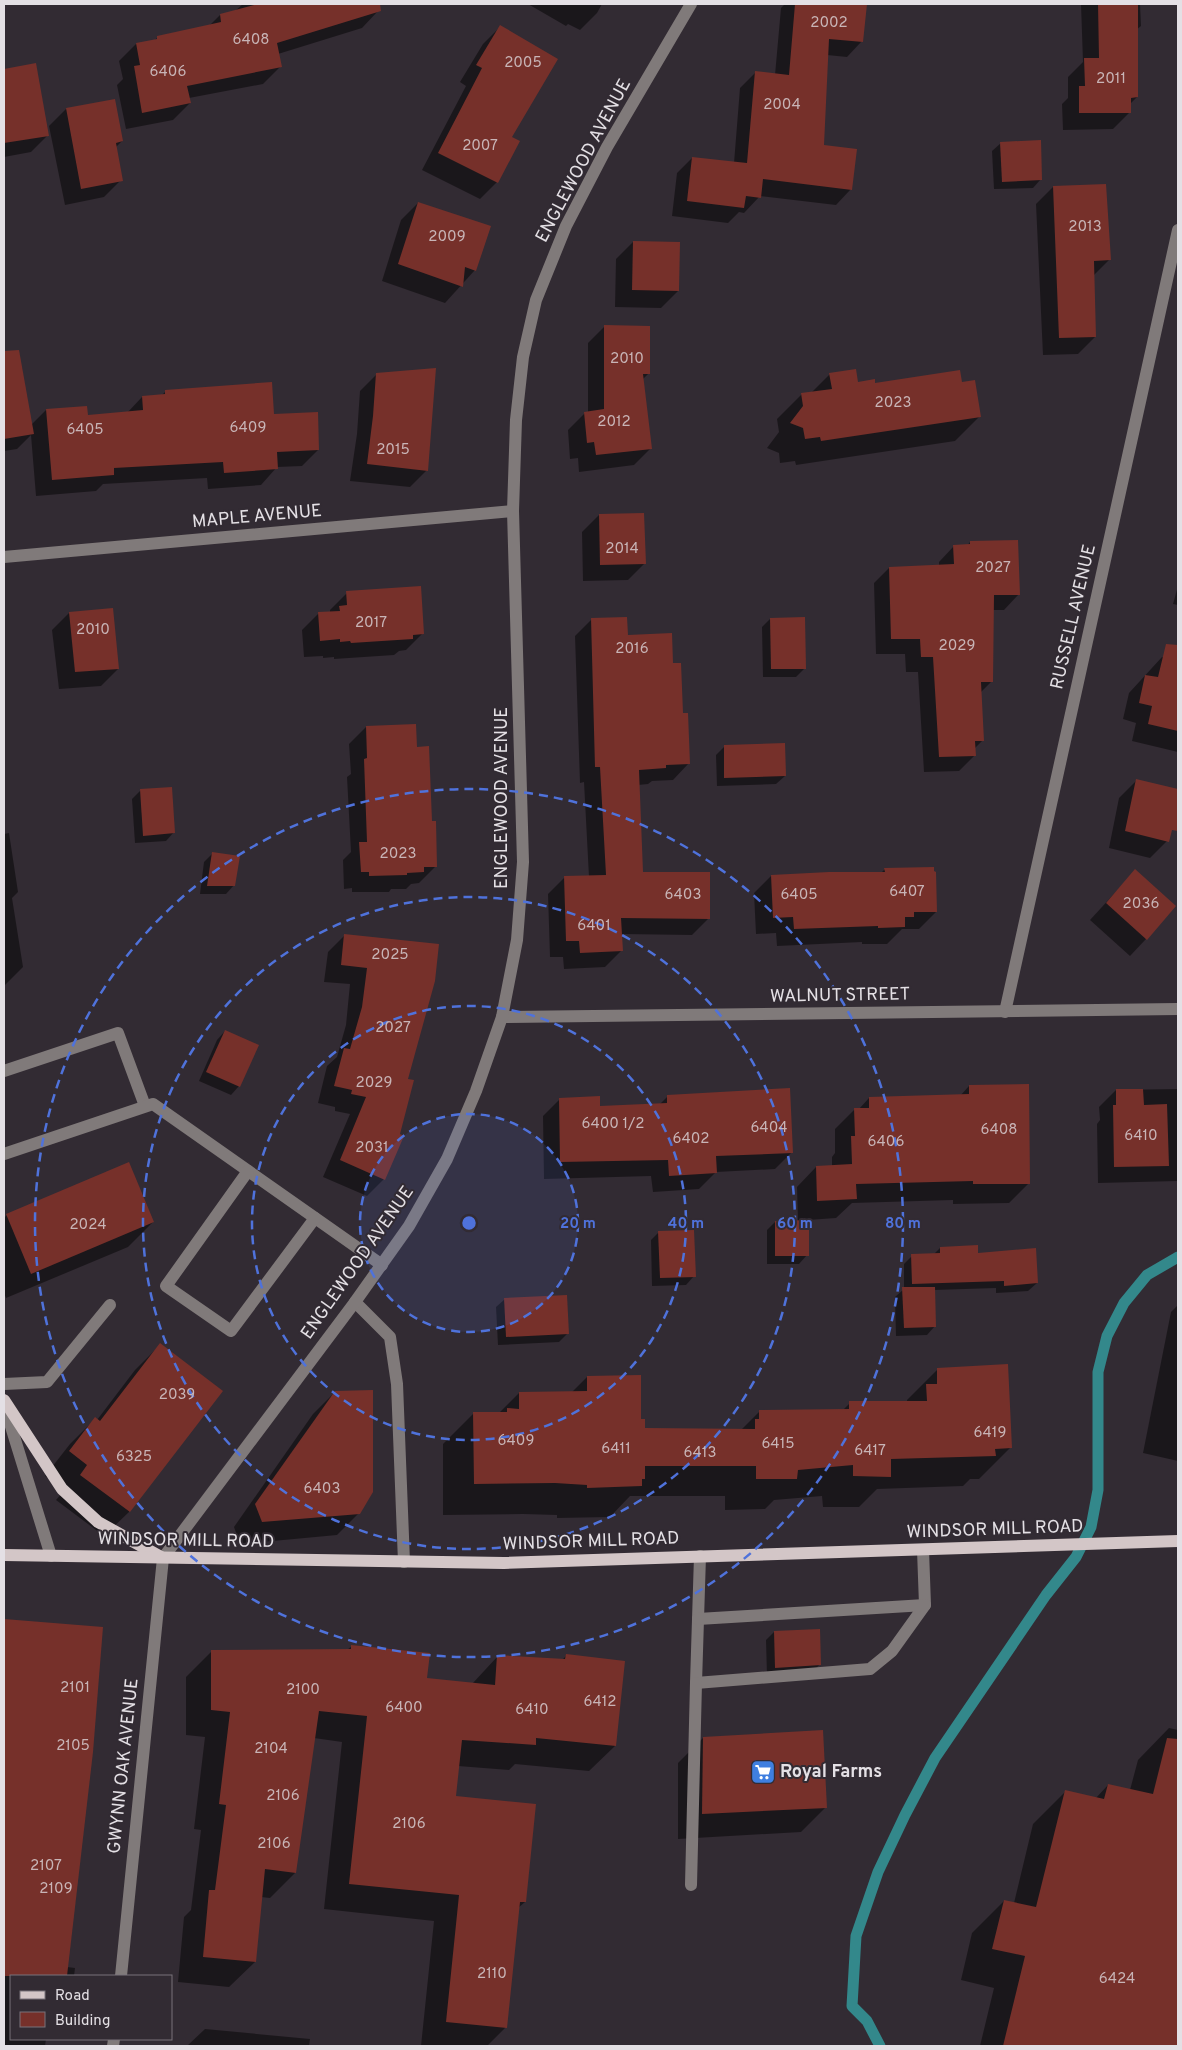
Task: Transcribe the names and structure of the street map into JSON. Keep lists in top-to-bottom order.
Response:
{
  "streets": {
    "main road": ["WINDSOR MILL ROAD"],
    "street": [
      "ENGLEWOOD AVENUE",
      "MAPLE AVENUE",
      "RUSSELL AVENUE",
      "WALNUT STREET",
      "GWYNN OAK AVENUE"
    ]
  },
  "crossings": [
    ["ENGLEWOOD AVENUE", "MAPLE AVENUE"],
    ["ENGLEWOOD AVENUE", "WALNUT STREET"],
    ["ENGLEWOOD AVENUE", "WINDSOR MILL ROAD"],
    ["ENGLEWOOD AVENUE", "GWYNN OAK AVENUE"],
    ["RUSSELL AVENUE", "WALNUT STREET"],
    ["WINDSOR MILL ROAD", "GWYNN OAK AVENUE"]
  ],
  "places": {
    "supermarket": ["Royal Farms"]
  },
  "house_numbers": [
    "2002",
    "6408",
    "2005",
    "6406",
    "2011",
    "2004",
    "2007",
    "2013",
    "2009",
    "2010",
    "2023",
    "2012",
    "6409",
    "6405",
    "2015",
    "2014",
    "2027",
    "2017",
    "2010",
    "2029",
    "2016",
    "2023",
    "6407",
    "6403",
    "6405",
    "2036",
    "6401",
    "2025",
    "2027",
    "2029",
    "6400 1/2",
    "6404",
    "6408",
    "6410",
    "6402",
    "6406",
    "2031",
    "2024",
    "2039",
    "6419",
    "6409",
    "6415",
    "6411",
    "6417",
    "6413",
    "6325",
    "6403",
    "2101",
    "2100",
    "6412",
    "6400",
    "6410",
    "2105",
    "2104",
    "2106",
    "2106",
    "2106",
    "2107",
    "2109",
    "2110",
    "6424"
  ],
  "legend": ["Road", "Building"],
  "rings": [
    "20 m",
    "40 m",
    "60 m",
    "80 m"
  ]
}
